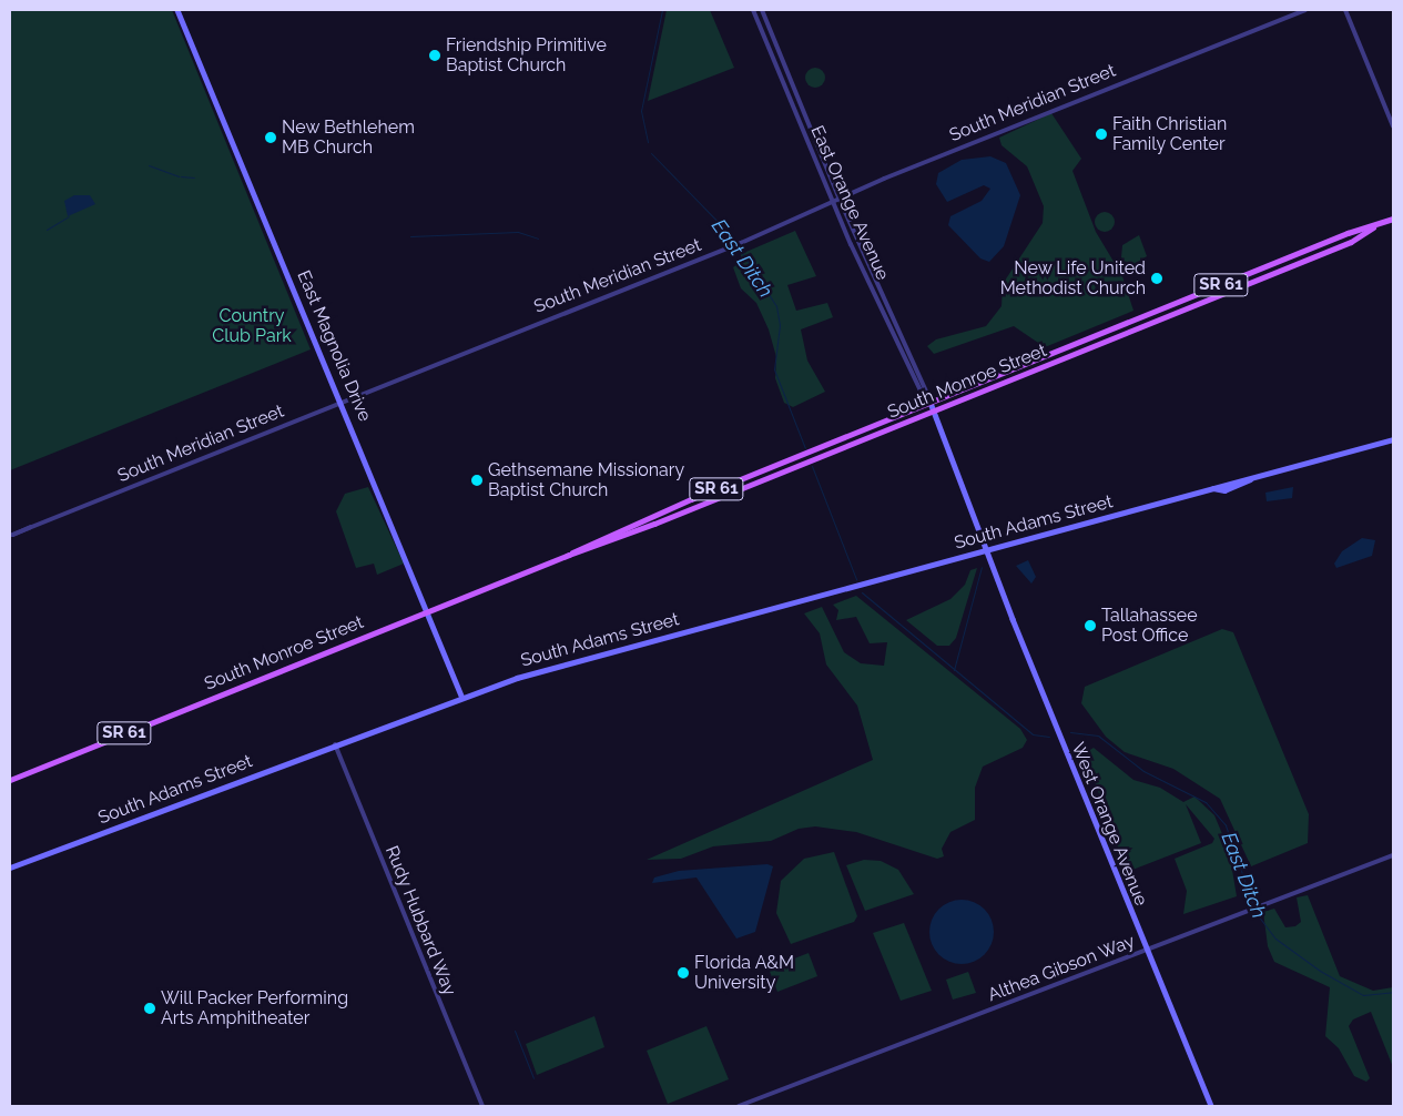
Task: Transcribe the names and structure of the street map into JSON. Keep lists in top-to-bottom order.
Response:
{
  "streets": {
    "main road": [
      "East Orange Avenue",
      "SR 61",
      "East Magnolia Drive",
      "South Monroe Street",
      "South Adams Street",
      "West Orange Avenue"
    ],
    "street": ["South Meridian Street", "Rudy Hubbard Way", "Althea Gibson Way"]
  },
  "crossings": [
    ["South Meridian Street", "East Orange Avenue"],
    ["South Meridian Street", "East Magnolia Drive"],
    ["East Orange Avenue", "South Monroe Street"],
    ["East Orange Avenue", "South Adams Street"],
    ["East Orange Avenue", "West Orange Avenue"],
    ["East Magnolia Drive", "South Monroe Street"],
    ["East Magnolia Drive", "South Adams Street"],
    ["South Adams Street", "West Orange Avenue"],
    ["South Adams Street", "Rudy Hubbard Way"],
    ["West Orange Avenue", "Althea Gibson Way"]
  ],
  "water": ["East Ditch"],
  "parks": ["Country Club Park"],
  "places": [
    "Friendship Primitive Baptist Church",
    "Faith Christian Family Center",
    "New Bethlehem MB Church",
    "New Life United Methodist Church",
    "Gethsemane Missionary Baptist Church",
    "Tallahassee Post Office",
    "Florida A&M University",
    "Will Packer Performing Arts Amphitheater"
  ]
}
